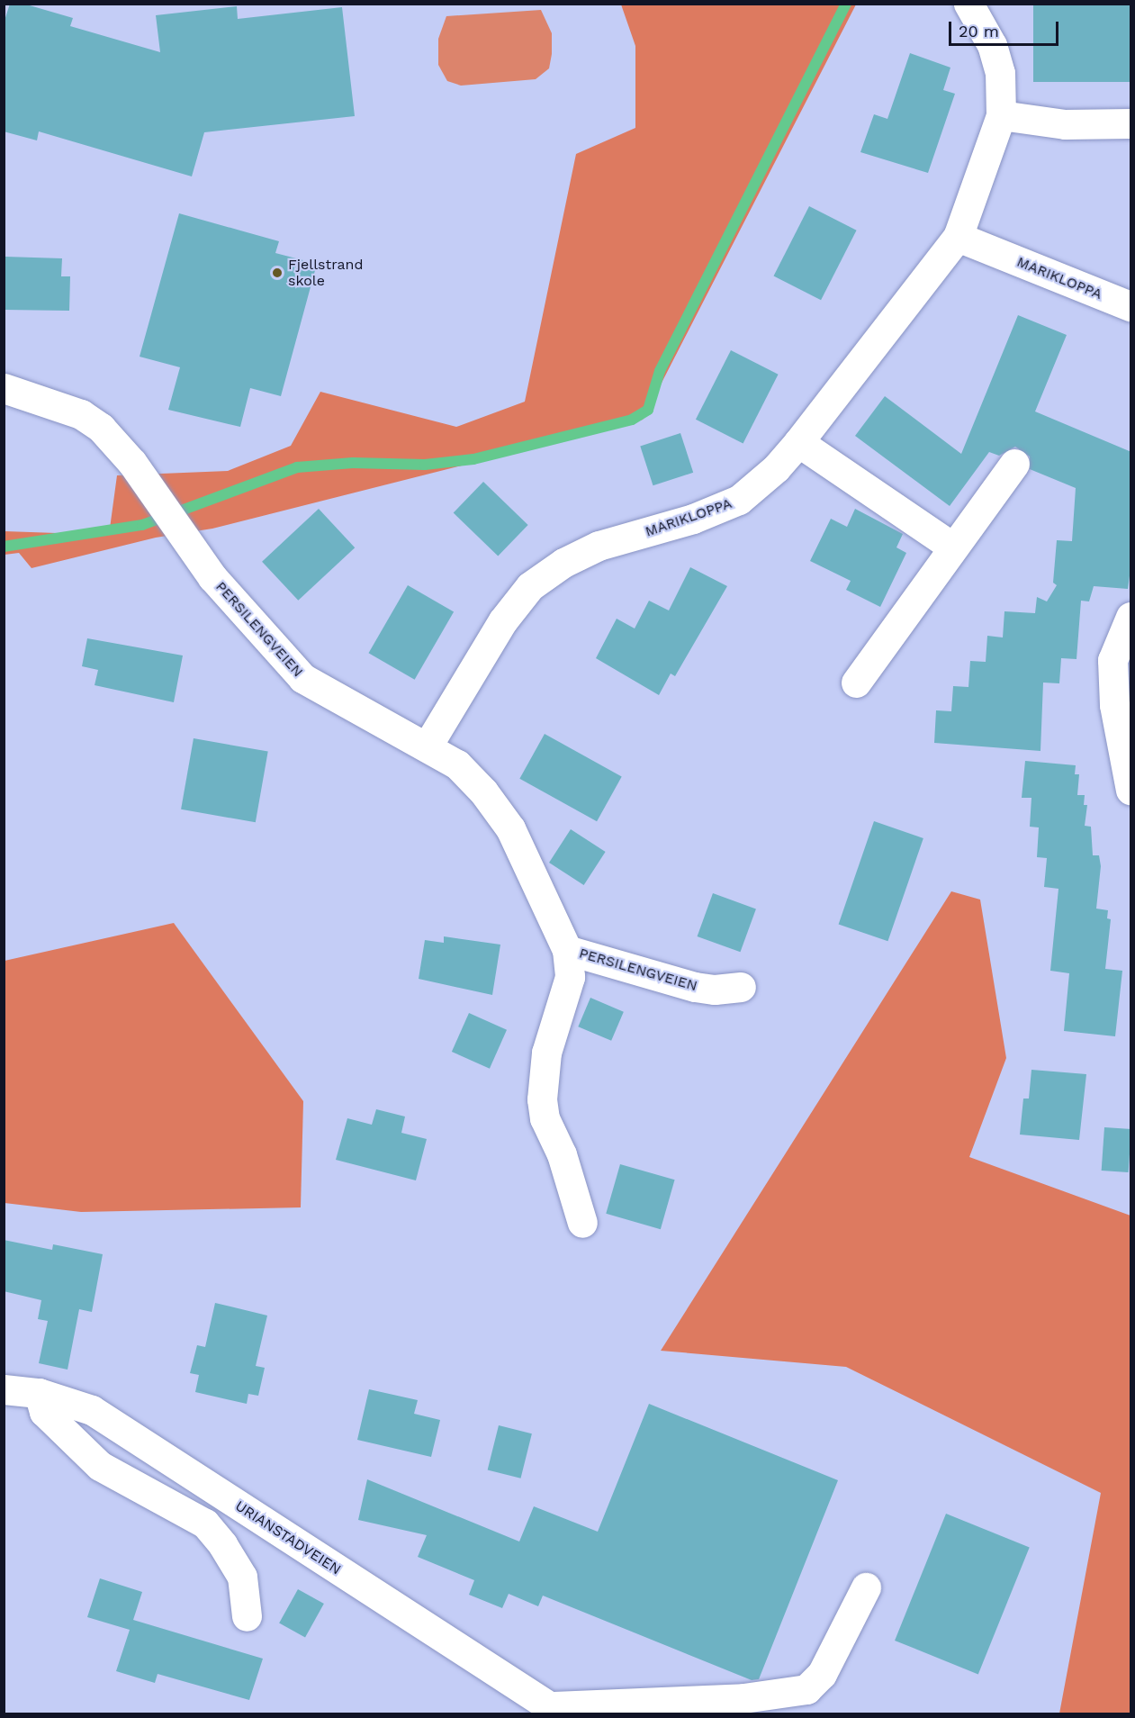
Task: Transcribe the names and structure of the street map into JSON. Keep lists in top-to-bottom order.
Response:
{
  "streets": {
    "street": ["MARIKLOPPA", "PERSILENGVEIEN", "URIANSTADVEIEN"]
  },
  "crossings": [
    ["MARIKLOPPA", "PERSILENGVEIEN"]
  ],
  "places": ["Fjellstrand skole"],
  "scale_bar": "20 m"
}
